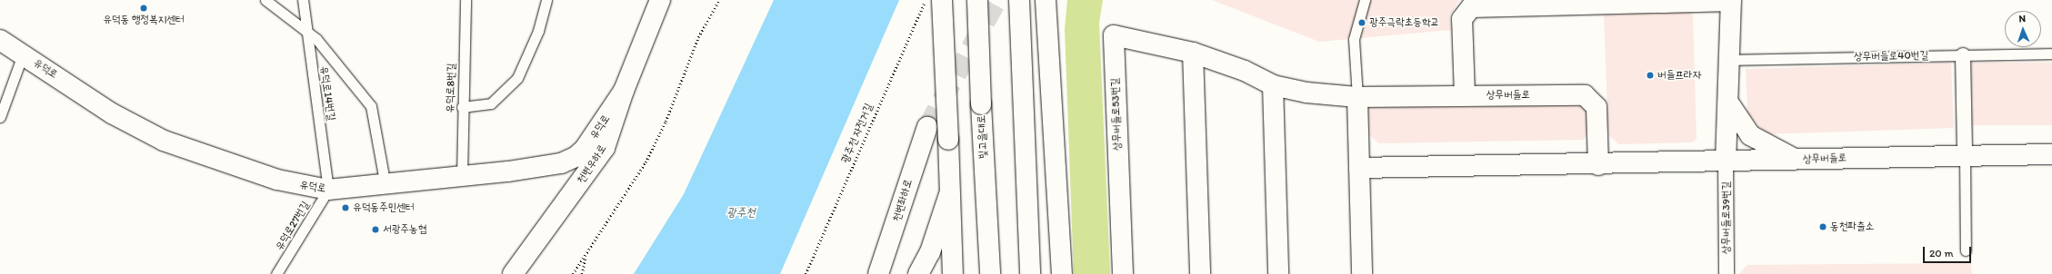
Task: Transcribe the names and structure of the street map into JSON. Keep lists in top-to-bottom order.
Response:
{
  "streets": {
    "main road": [
      "유덕로",
      "상무버들로",
      "상무버들로53번길",
      "빛고을대로",
      "천변우하로",
      "천변좌하로"
    ],
    "street": ["상무버들로39번길"],
    "lane": [
      "상무버들로40번길",
      "유덕로8번길",
      "유덕로14번길",
      "유덕로27번길"
    ],
    "path": ["광주천 자전거길"]
  },
  "crossings": [
    ["유덕로", "유덕로8번길"],
    ["유덕로", "유덕로14번길"],
    ["유덕로", "천변우하로"],
    ["유덕로", "유덕로27번길"],
    ["유덕로14번길", "유덕로27번길"],
    ["상무버들로", "상무버들로53번길"],
    ["상무버들로", "상무버들로39번길"]
  ],
  "water": ["광주천"],
  "places": [
    "유덕동 행정복지센터",
    "광주극락초등학교",
    "버들프라자",
    "유덕동주민센터",
    "동천파출소",
    "서광주농협"
  ],
  "scale_bar": "20 m",
  "north": "top"
}
